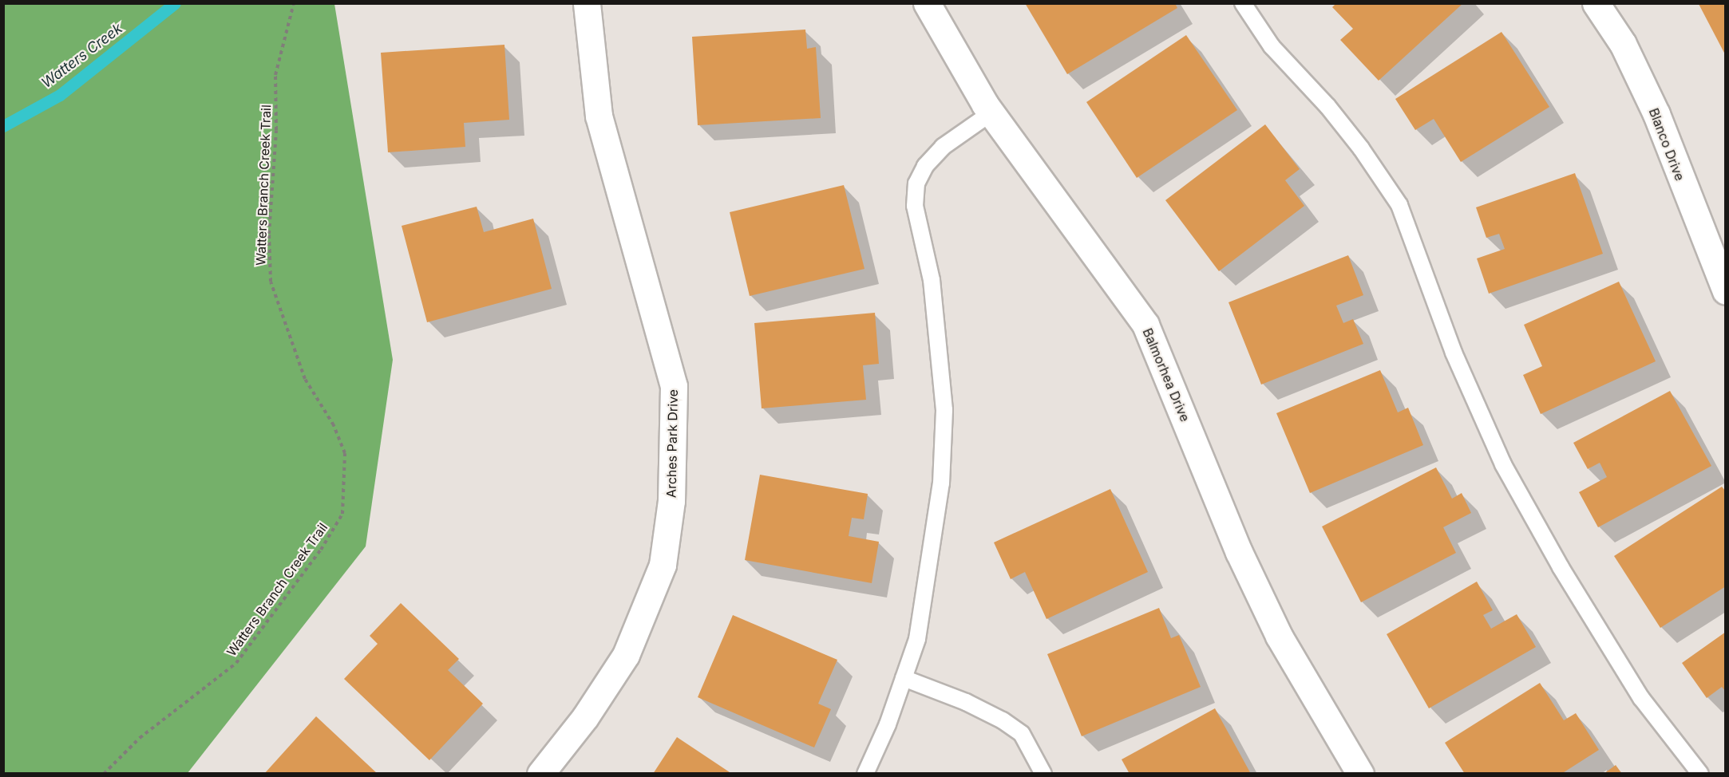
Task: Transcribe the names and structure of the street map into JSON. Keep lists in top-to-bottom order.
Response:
{
  "streets": {
    "street": ["Blanco Drive", "Balmorhea Drive", "Arches Park Drive"],
    "path": ["Watters Branch Creek Trail"]
  },
  "water": ["Watters Creek"]
}
